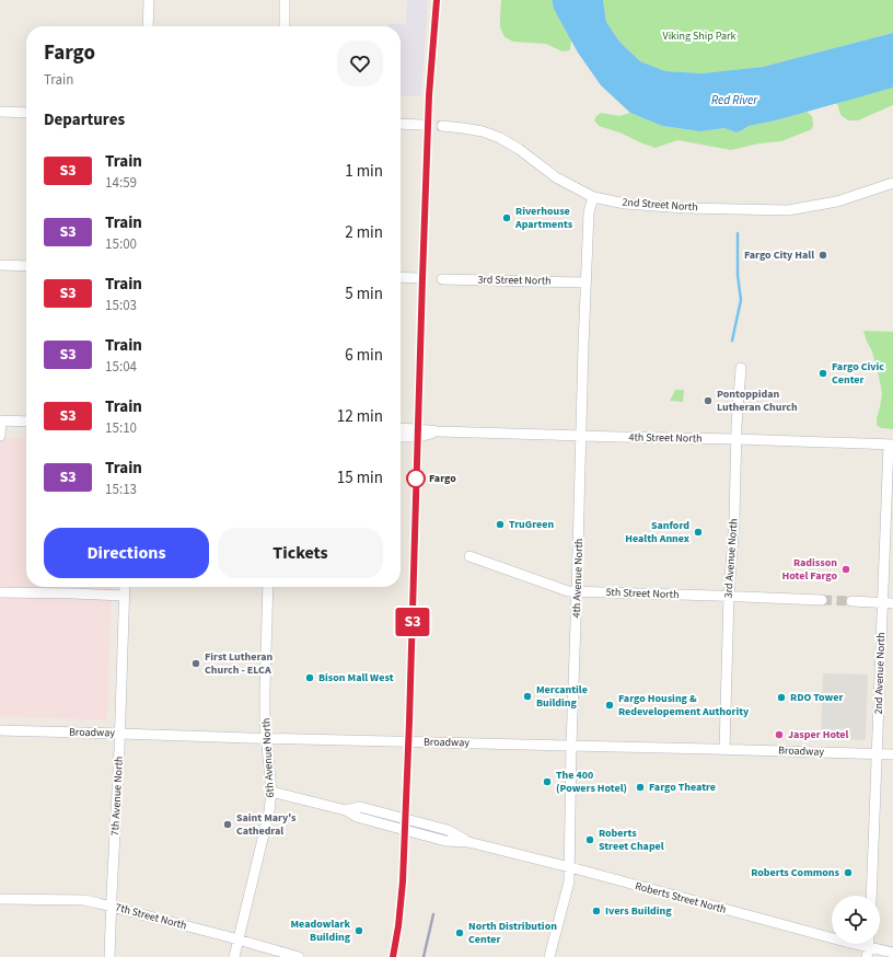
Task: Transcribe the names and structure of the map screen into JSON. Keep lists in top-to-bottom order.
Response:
{
  "streets": {
    "street": [
      "2nd Street North",
      "3rd Street North",
      "4th Street North",
      "3rd Avenue North",
      "4th Avenue North",
      "5th Street North",
      "2nd Avenue North",
      "Broadway",
      "6th Avenue North",
      "7th Avenue North",
      "Roberts Street North",
      "7th Street North"
    ]
  },
  "crossings": [
    ["2nd Street North", "4th Avenue North"],
    ["3rd Street North", "4th Avenue North"],
    ["4th Street North", "3rd Avenue North"],
    ["4th Street North", "4th Avenue North"],
    ["4th Street North", "2nd Avenue North"],
    ["3rd Avenue North", "5th Street North"],
    ["3rd Avenue North", "Broadway"],
    ["4th Avenue North", "5th Street North"],
    ["4th Avenue North", "Broadway"],
    ["4th Avenue North", "Roberts Street North"],
    ["2nd Avenue North", "Broadway"],
    ["Broadway", "6th Avenue North"],
    ["Broadway", "7th Avenue North"],
    ["6th Avenue North", "Roberts Street North"],
    ["6th Avenue North", "7th Street North"],
    ["7th Avenue North", "7th Street North"]
  ],
  "water": ["Red River"],
  "parks": ["Viking Ship Park"],
  "places": [
    "Riverhouse Apartments",
    "Fargo City Hall",
    "Fargo Civic Center",
    "Pontoppidan Lutheran Church",
    "Fargo",
    "TruGreen",
    "Sanford Health Annex",
    "Radisson Hotel Fargo",
    "First Lutheran Church - ELCA",
    "Bison Mall West",
    "Mercantile Building",
    "RDO Tower",
    "Fargo Housing & Redevelopement Authority",
    "Jasper Hotel",
    "The 400 (Powers Hotel)",
    "Fargo Theatre",
    "Saint Mary's Cathedral",
    "Roberts Street Chapel",
    "Roberts Commons",
    "Ivers Building",
    "Meadowlark Building",
    "North Distribution Center"
  ],
  "page": {
    "on_map": "S3",
    "heading": [
      ["Fargo", "Train"],
      "Departures"
    ],
    "list": [
      {
        "mark": "S3",
        "name": "Train",
        "note": "14:59",
        "value": "1 min"
      },
      {
        "mark": "S3",
        "name": "Train",
        "note": "15:00",
        "value": "2 min"
      },
      {
        "mark": "S3",
        "name": "Train",
        "note": "15:03",
        "value": "5 min"
      },
      {
        "mark": "S3",
        "name": "Train",
        "note": "15:04",
        "value": "6 min"
      },
      {
        "mark": "S3",
        "name": "Train",
        "note": "15:10",
        "value": "12 min"
      },
      {
        "mark": "S3",
        "name": "Train",
        "note": "15:13",
        "value": "15 min"
      }
    ],
    "buttons": ["Directions", "Tickets"]
  }
}
